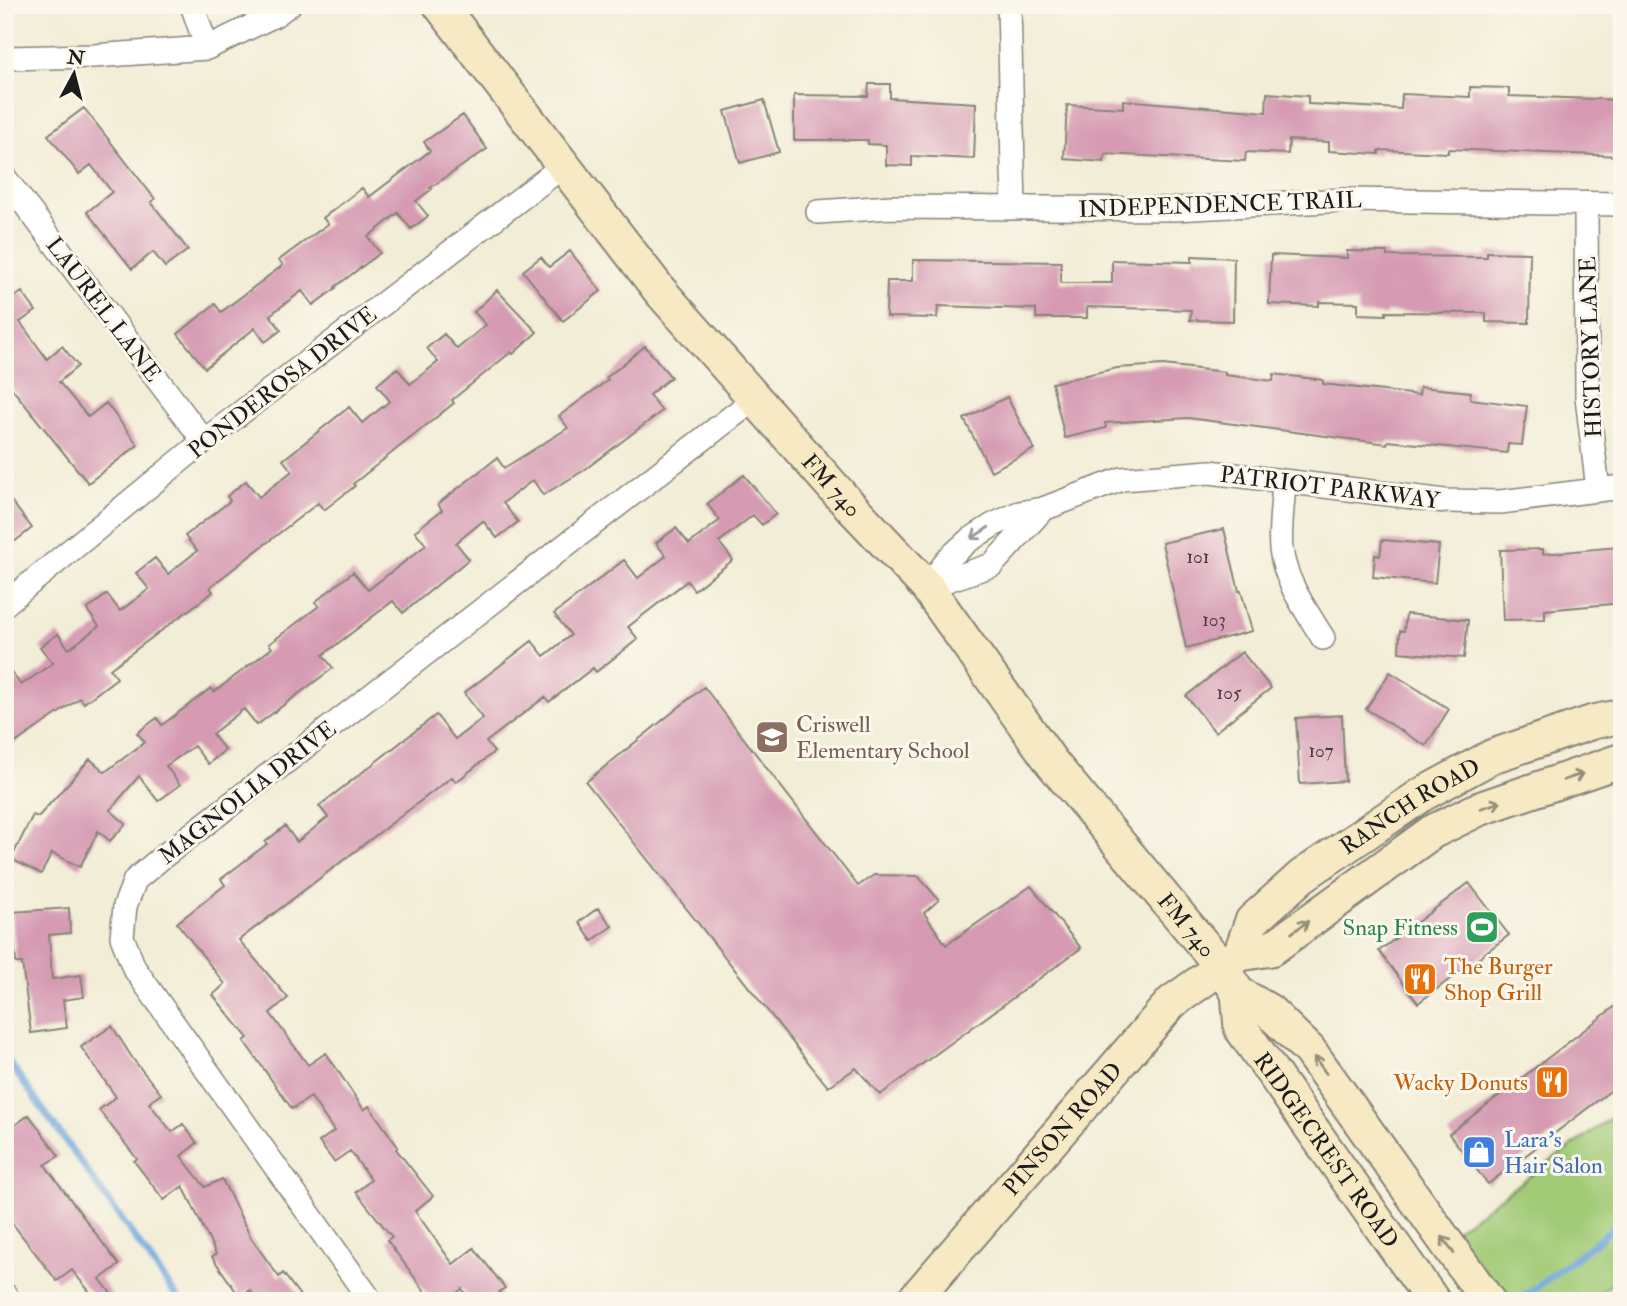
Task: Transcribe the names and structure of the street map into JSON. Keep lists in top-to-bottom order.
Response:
{
  "streets": {
    "main road": [
      "FM 740",
      "RANCH ROAD",
      "PINSON ROAD",
      "RIDGECREST ROAD"
    ],
    "street": [
      "INDEPENDENCE TRAIL",
      "LAUREL LANE",
      "HISTORY LANE",
      "PONDEROSA DRIVE",
      "PATRIOT PARKWAY",
      "MAGNOLIA DRIVE"
    ]
  },
  "crossings": [
    ["INDEPENDENCE TRAIL", "HISTORY LANE"],
    ["LAUREL LANE", "PONDEROSA DRIVE"],
    ["HISTORY LANE", "PATRIOT PARKWAY"],
    ["PONDEROSA DRIVE", "FM 740"],
    ["FM 740", "PATRIOT PARKWAY"],
    ["FM 740", "MAGNOLIA DRIVE"],
    ["FM 740", "RANCH ROAD"],
    ["FM 740", "PINSON ROAD"],
    ["FM 740", "RIDGECREST ROAD"],
    ["RANCH ROAD", "PINSON ROAD"],
    ["RANCH ROAD", "RIDGECREST ROAD"],
    ["PINSON ROAD", "RIDGECREST ROAD"]
  ],
  "places": {
    "school or university": ["Criswell Elementary School"],
    "sports": ["Snap Fitness"],
    "restaurant": ["The Burger Shop Grill", "Wacky Donuts"],
    "shop": ["Lara's Hair Salon"]
  },
  "house_numbers": [
    "101",
    "103",
    "105",
    "107"
  ],
  "north": "top"
}
